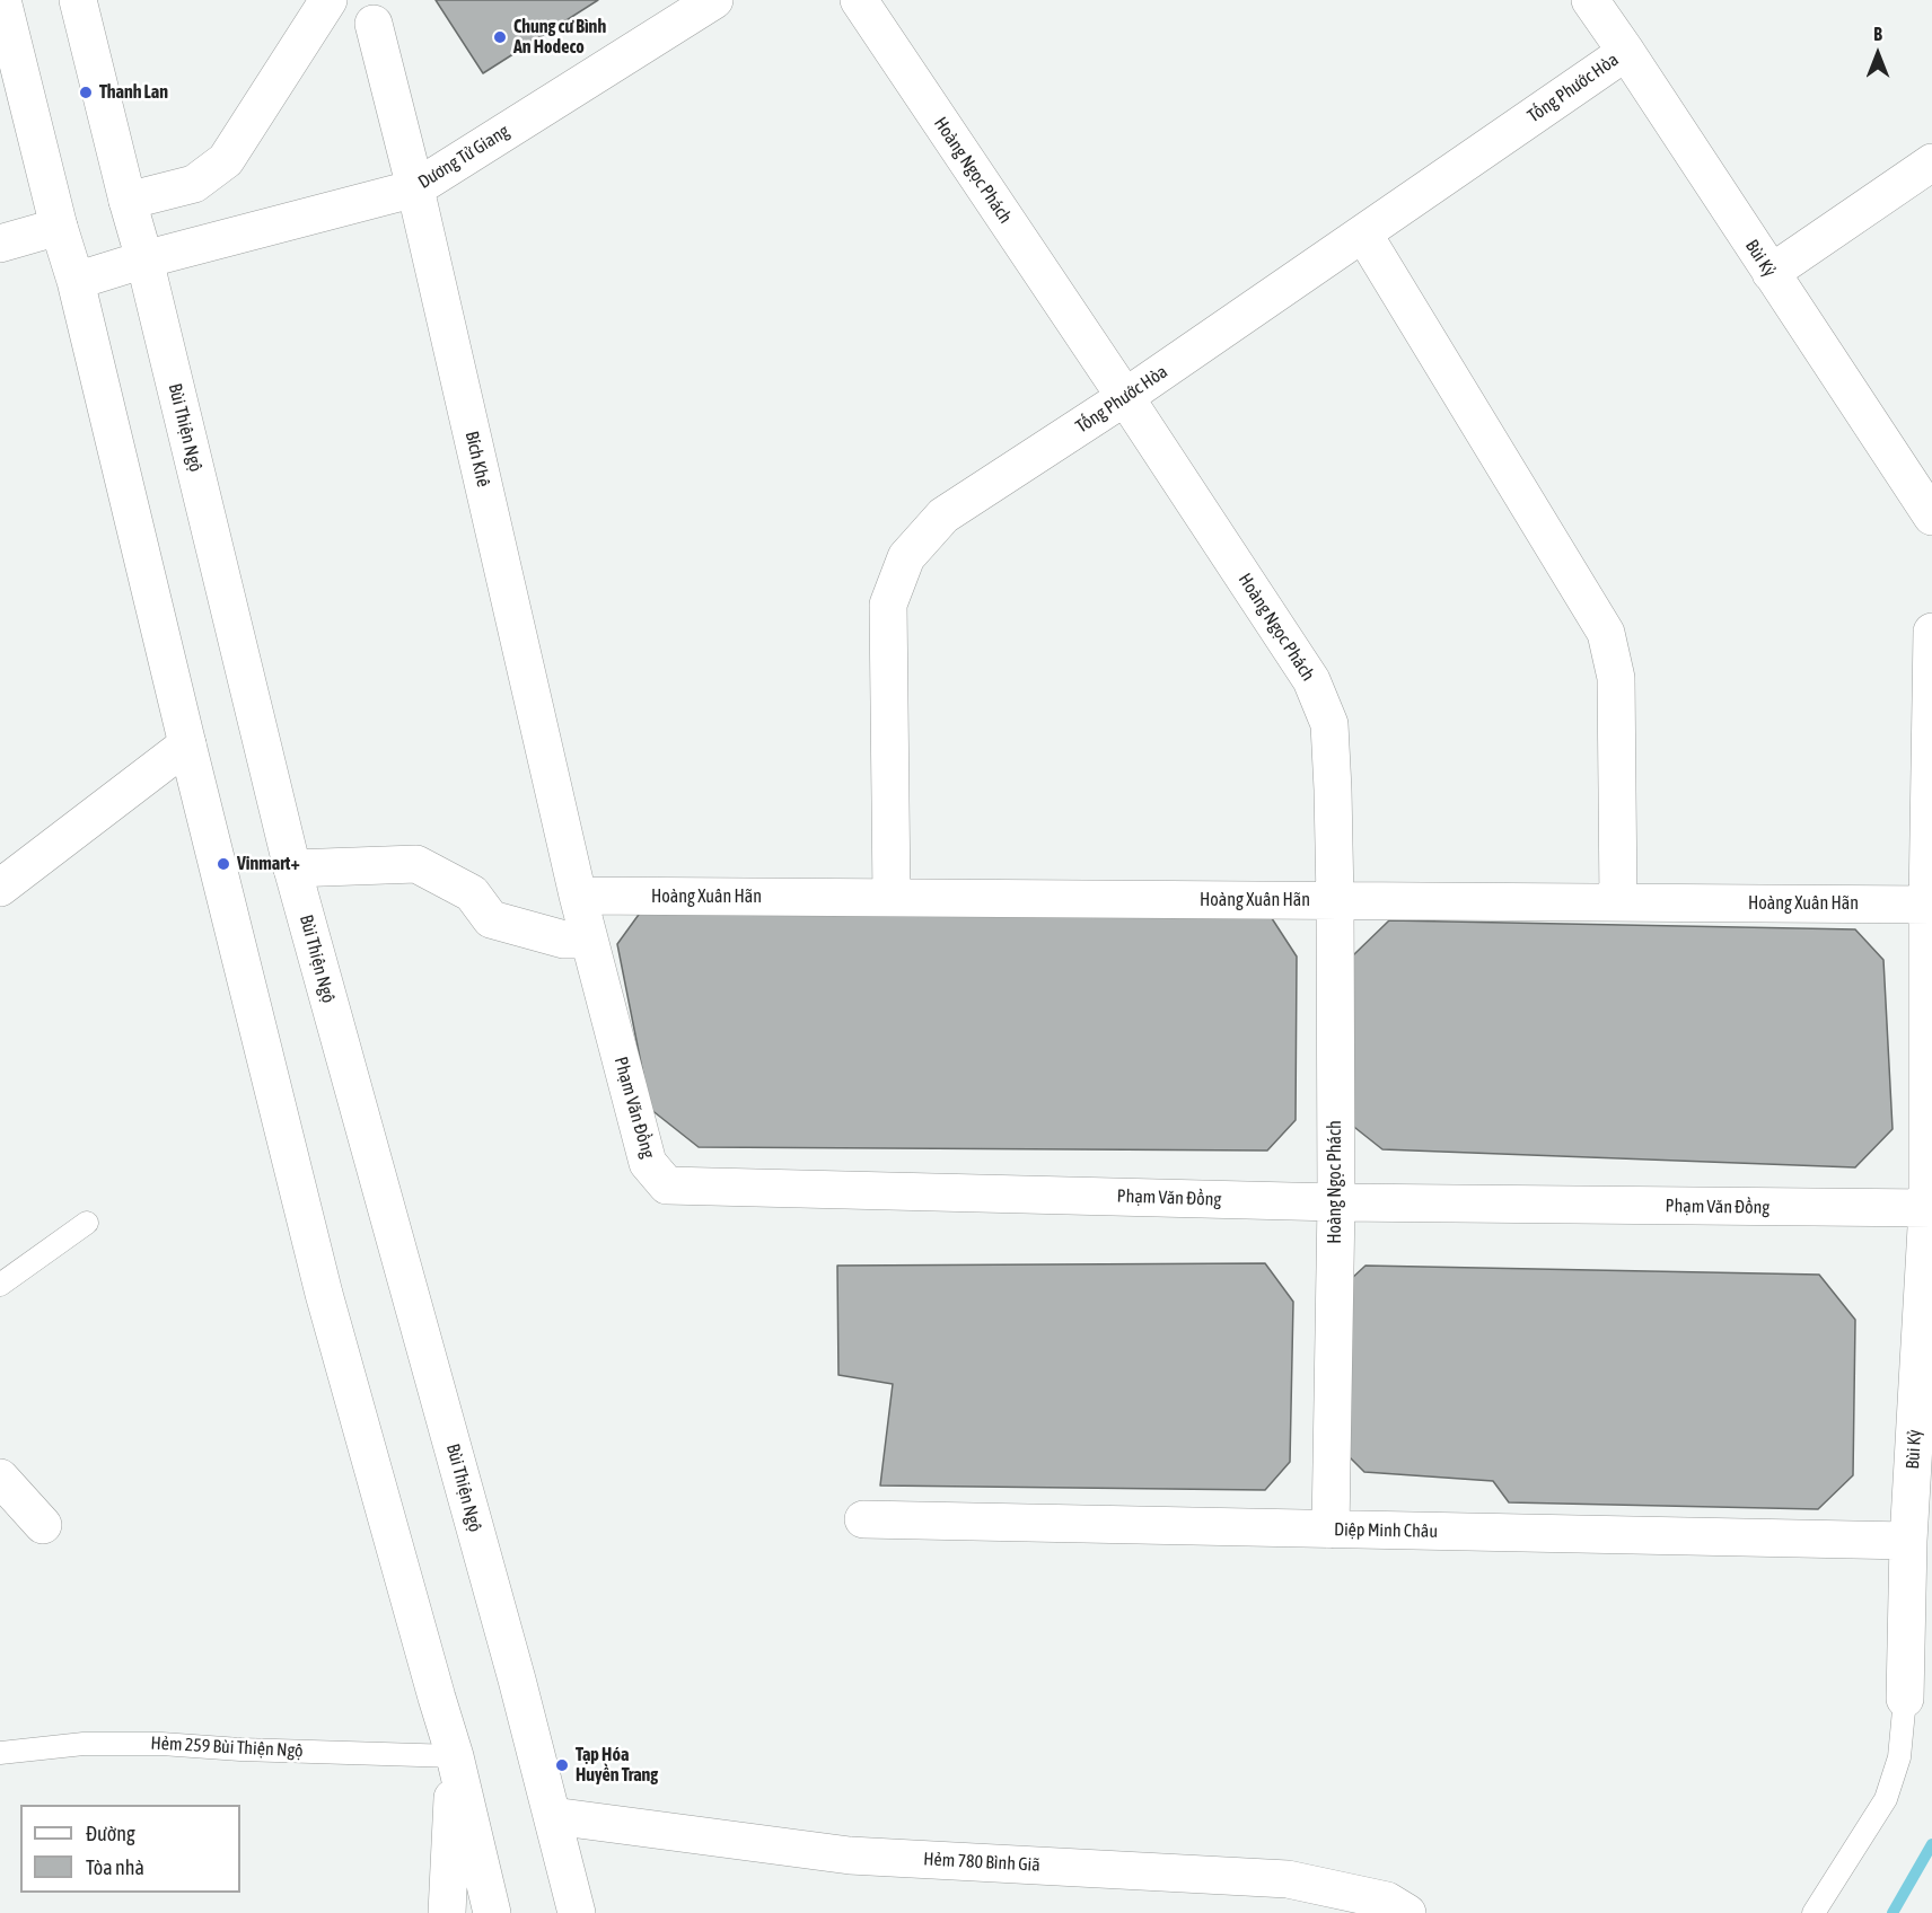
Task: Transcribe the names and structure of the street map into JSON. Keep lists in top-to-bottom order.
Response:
{
  "streets": {
    "street": [
      "Tống Phước Hòa",
      "Dương Tử Giang",
      "Hoàng Ngọc Phách",
      "Bùi Kỷ",
      "Bùi Thiện Ngộ",
      "Bích Khê",
      "Hoàng Xuân Hãn",
      "Phạm Văn Đồng",
      "Diệp Minh Châu",
      "Hẻm 780 Bình Giã"
    ],
    "lane": ["Hẻm 259 Bùi Thiện Ngộ"]
  },
  "crossings": [
    ["Tống Phước Hòa", "Hoàng Ngọc Phách"],
    ["Tống Phước Hòa", "Bùi Kỷ"],
    ["Tống Phước Hòa", "Hoàng Xuân Hãn"],
    ["Dương Tử Giang", "Bùi Thiện Ngộ"],
    ["Dương Tử Giang", "Bích Khê"],
    ["Hoàng Ngọc Phách", "Hoàng Xuân Hãn"],
    ["Hoàng Ngọc Phách", "Phạm Văn Đồng"],
    ["Hoàng Ngọc Phách", "Diệp Minh Châu"],
    ["Bùi Kỷ", "Hoàng Xuân Hãn"],
    ["Bùi Kỷ", "Phạm Văn Đồng"],
    ["Bùi Kỷ", "Diệp Minh Châu"],
    ["Bùi Thiện Ngộ", "Hẻm 780 Bình Giã"],
    ["Bích Khê", "Hoàng Xuân Hãn"],
    ["Bích Khê", "Phạm Văn Đồng"],
    ["Hoàng Xuân Hãn", "Phạm Văn Đồng"]
  ],
  "places": [
    "Chung cư Bình An Hodeco",
    "Thanh Lan",
    "Vinmart+",
    "Tạp Hóa Huyền Trang"
  ],
  "legend": ["Đường", "Tòa nhà"],
  "north": "top"
}
